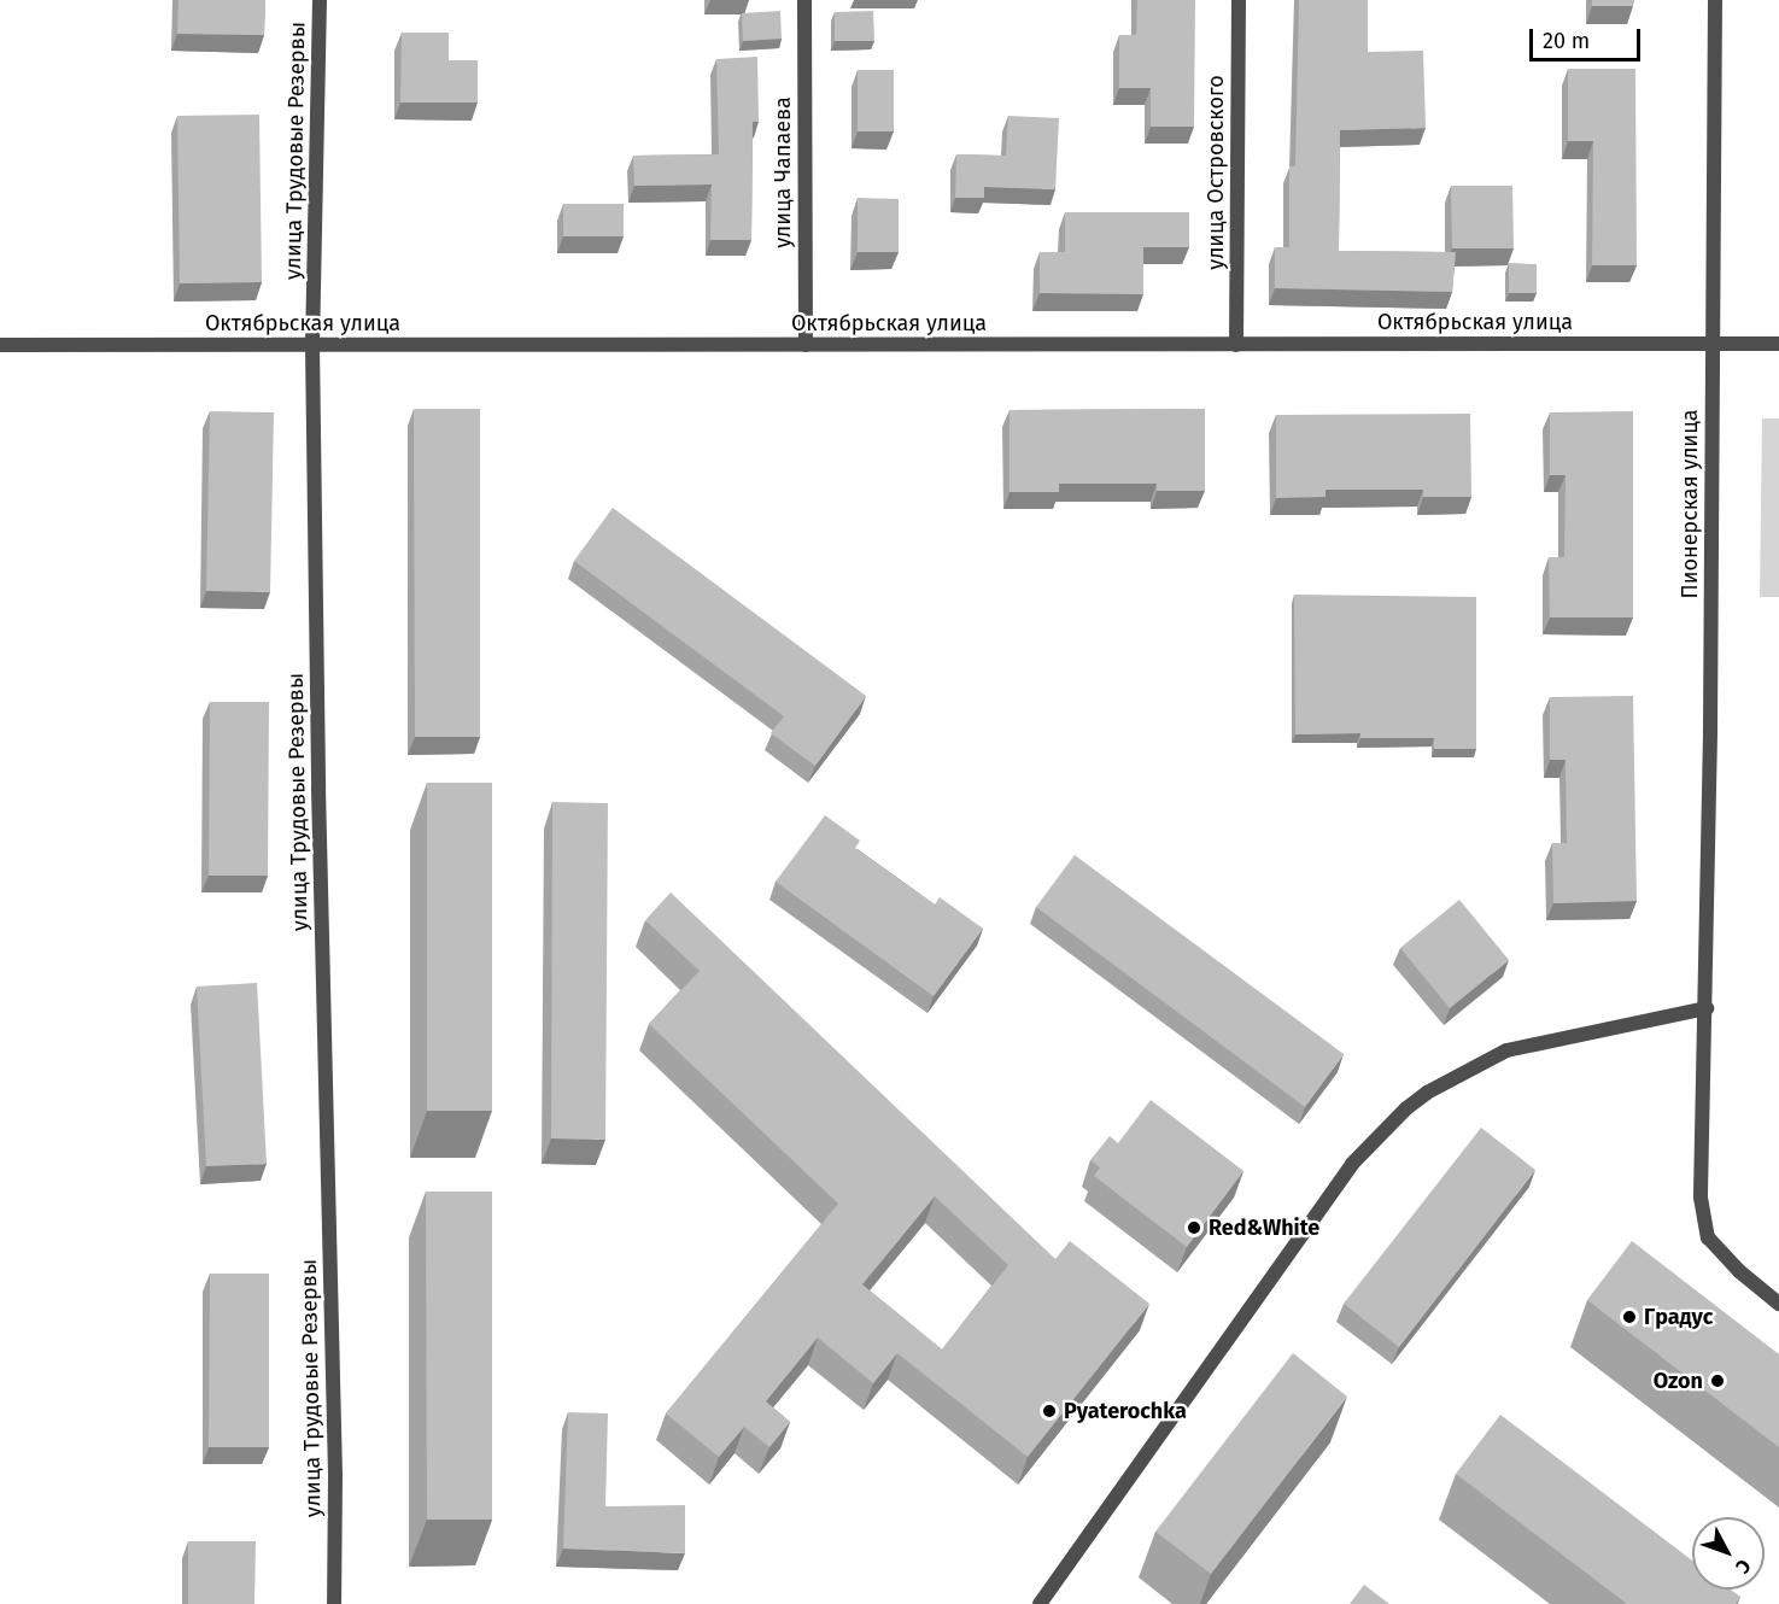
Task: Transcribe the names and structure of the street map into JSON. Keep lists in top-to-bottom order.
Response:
{
  "streets": {
    "street": [
      "улица Трудовые Резервы",
      "улица Чапаева",
      "улица Островского",
      "Октябрьская улица",
      "Пионерская улица"
    ]
  },
  "crossings": [
    ["улица Трудовые Резервы", "Октябрьская улица"],
    ["улица Чапаева", "Октябрьская улица"],
    ["улица Островского", "Октябрьская улица"],
    ["Октябрьская улица", "Пионерская улица"]
  ],
  "places": [
    "Red&White",
    "Градус",
    "Ozon",
    "Pyaterochka"
  ],
  "scale_bar": "20 m",
  "north": "bottom right"
}
